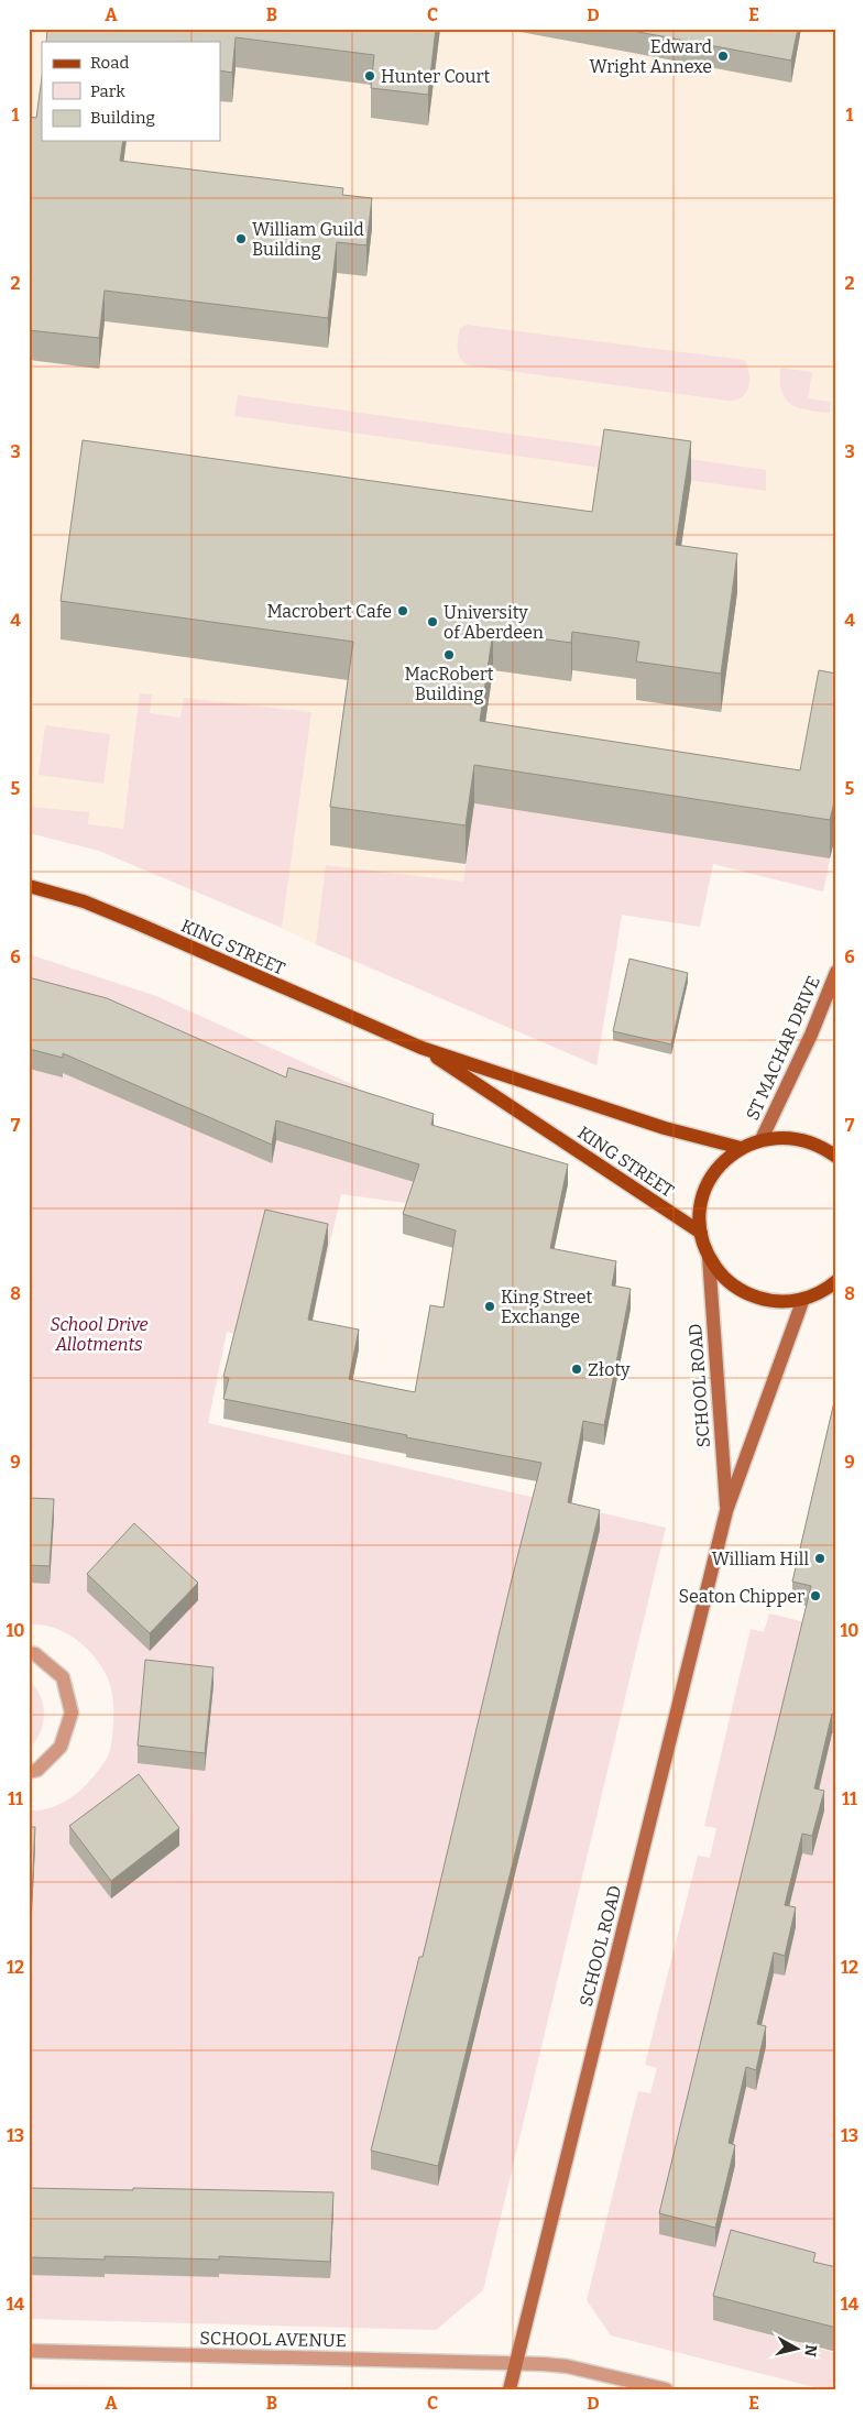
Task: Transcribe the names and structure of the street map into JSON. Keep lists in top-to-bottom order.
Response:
{
  "streets": {
    "main road": ["KING STREET"],
    "street": ["ST MACHAR DRIVE", "SCHOOL ROAD", "SCHOOL AVENUE"]
  },
  "crossings": [
    ["SCHOOL ROAD", "SCHOOL AVENUE"]
  ],
  "parks": ["School Drive Allotments"],
  "places": [
    "Edward Wright Annexe",
    "Hunter Court",
    "William Guild Building",
    "Macrobert Cafe",
    "University of Aberdeen",
    "MacRobert Building",
    "King Street Exchange",
    "Złoty",
    "William Hill",
    "Seaton Chipper"
  ],
  "legend": ["Road", "Park", "Building"],
  "north": "right",
  "grid": {
    "columns": [
      "A",
      "B",
      "C",
      "D",
      "E"
    ],
    "rows": [
      "1",
      "2",
      "3",
      "4",
      "5",
      "6",
      "7",
      "8",
      "9",
      "10",
      "11",
      "12",
      "13",
      "14"
    ]
  }
}
